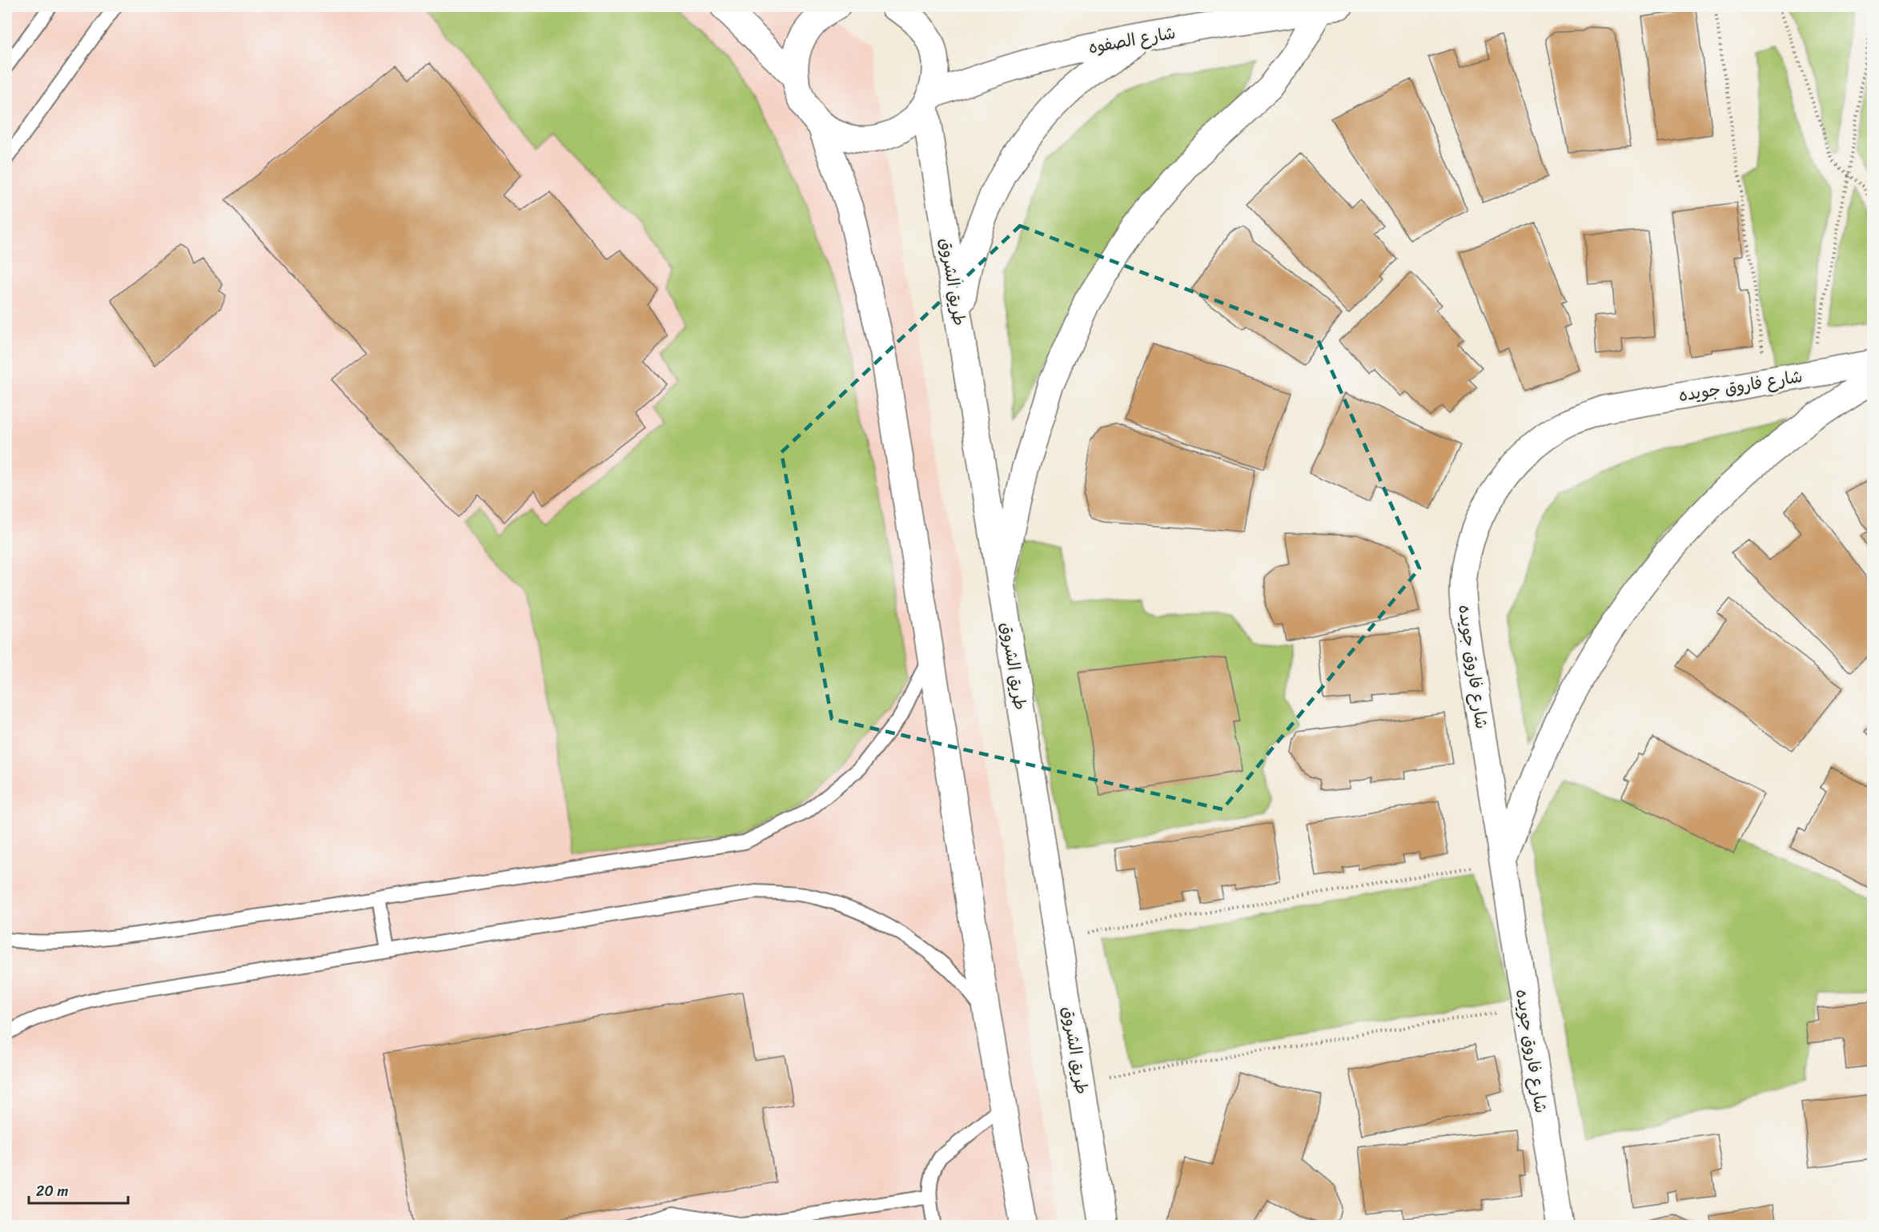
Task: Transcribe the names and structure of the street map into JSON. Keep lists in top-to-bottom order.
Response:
{
  "streets": {
    "street": ["شارع الصفوه", "طريق الشروق", "شارع فاروق جويده"]
  },
  "crossings": [
    ["شارع الصفوه", "طريق الشروق"]
  ],
  "scale_bar": "20 m"
}
